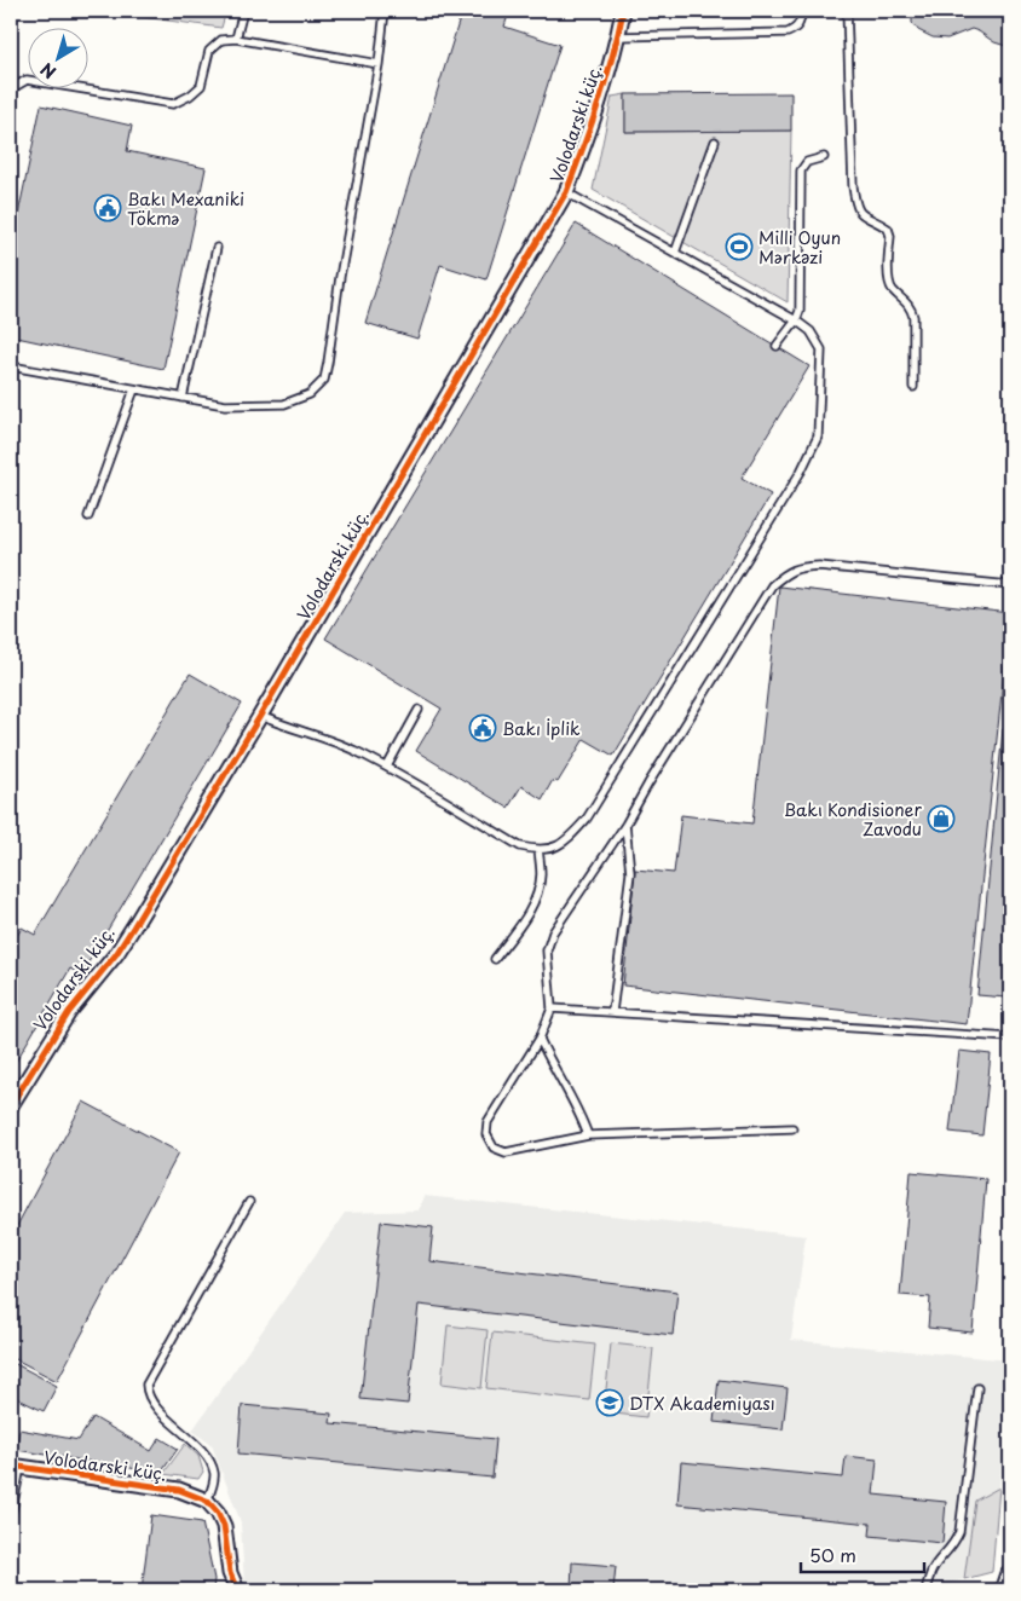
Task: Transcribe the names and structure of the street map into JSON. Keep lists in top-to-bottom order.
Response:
{
  "streets": {
    "street": ["Volodarski küç."]
  },
  "places": {
    "public building": ["Bakı Mexaniki Tökmə", "Bakı İplik"],
    "sports": ["Milli Oyun Mərkəzi"],
    "shop": ["Bakı Kondisioner Zavodu"],
    "school or university": ["DTX Akademiyası"]
  },
  "scale_bar": "50 m",
  "north": "bottom left"
}
